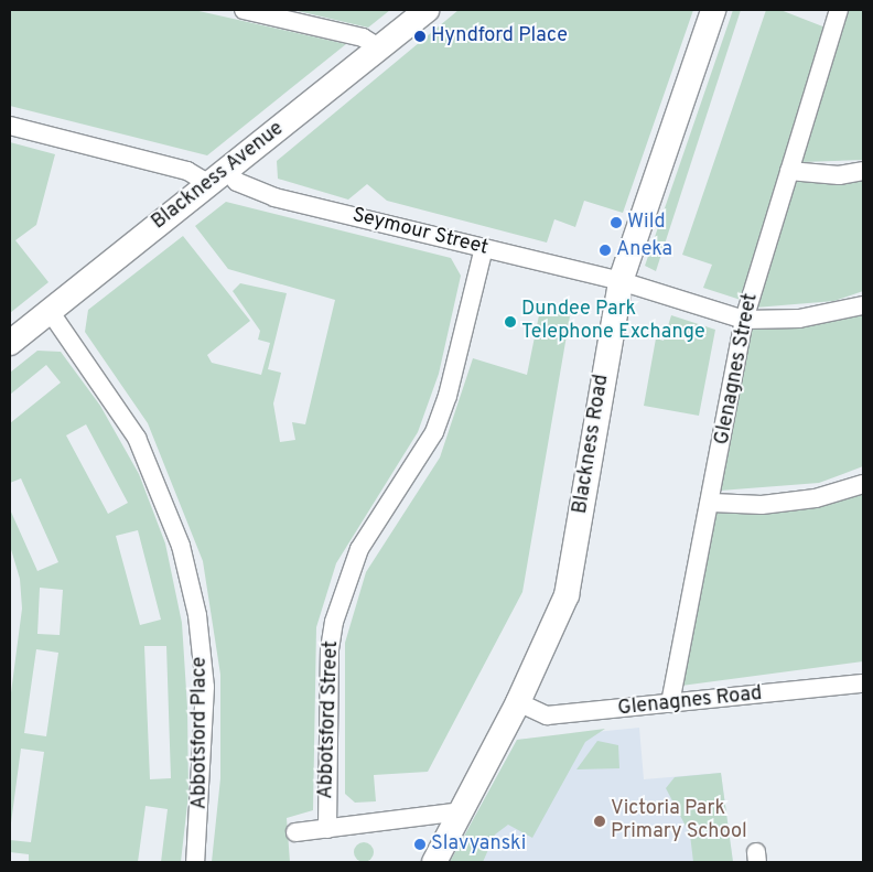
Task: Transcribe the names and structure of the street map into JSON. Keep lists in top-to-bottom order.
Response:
{
  "streets": {
    "street": [
      "Blackness Avenue",
      "Seymour Street",
      "Glenagnes Street",
      "Blackness Road",
      "Glenagnes Road",
      "Abbotsford Street",
      "Abbotsford Place"
    ]
  },
  "crossings": [
    ["Blackness Avenue", "Seymour Street"],
    ["Blackness Avenue", "Abbotsford Place"],
    ["Seymour Street", "Glenagnes Street"],
    ["Seymour Street", "Blackness Road"],
    ["Seymour Street", "Abbotsford Street"],
    ["Glenagnes Street", "Glenagnes Road"],
    ["Blackness Road", "Glenagnes Road"],
    ["Blackness Road", "Abbotsford Street"]
  ],
  "places": [
    "Hyndford Place",
    "Wild",
    "Aneka",
    "Dundee Park Telephone Exchange",
    "Victoria Park Primary School",
    "Slavyanski"
  ]
}
